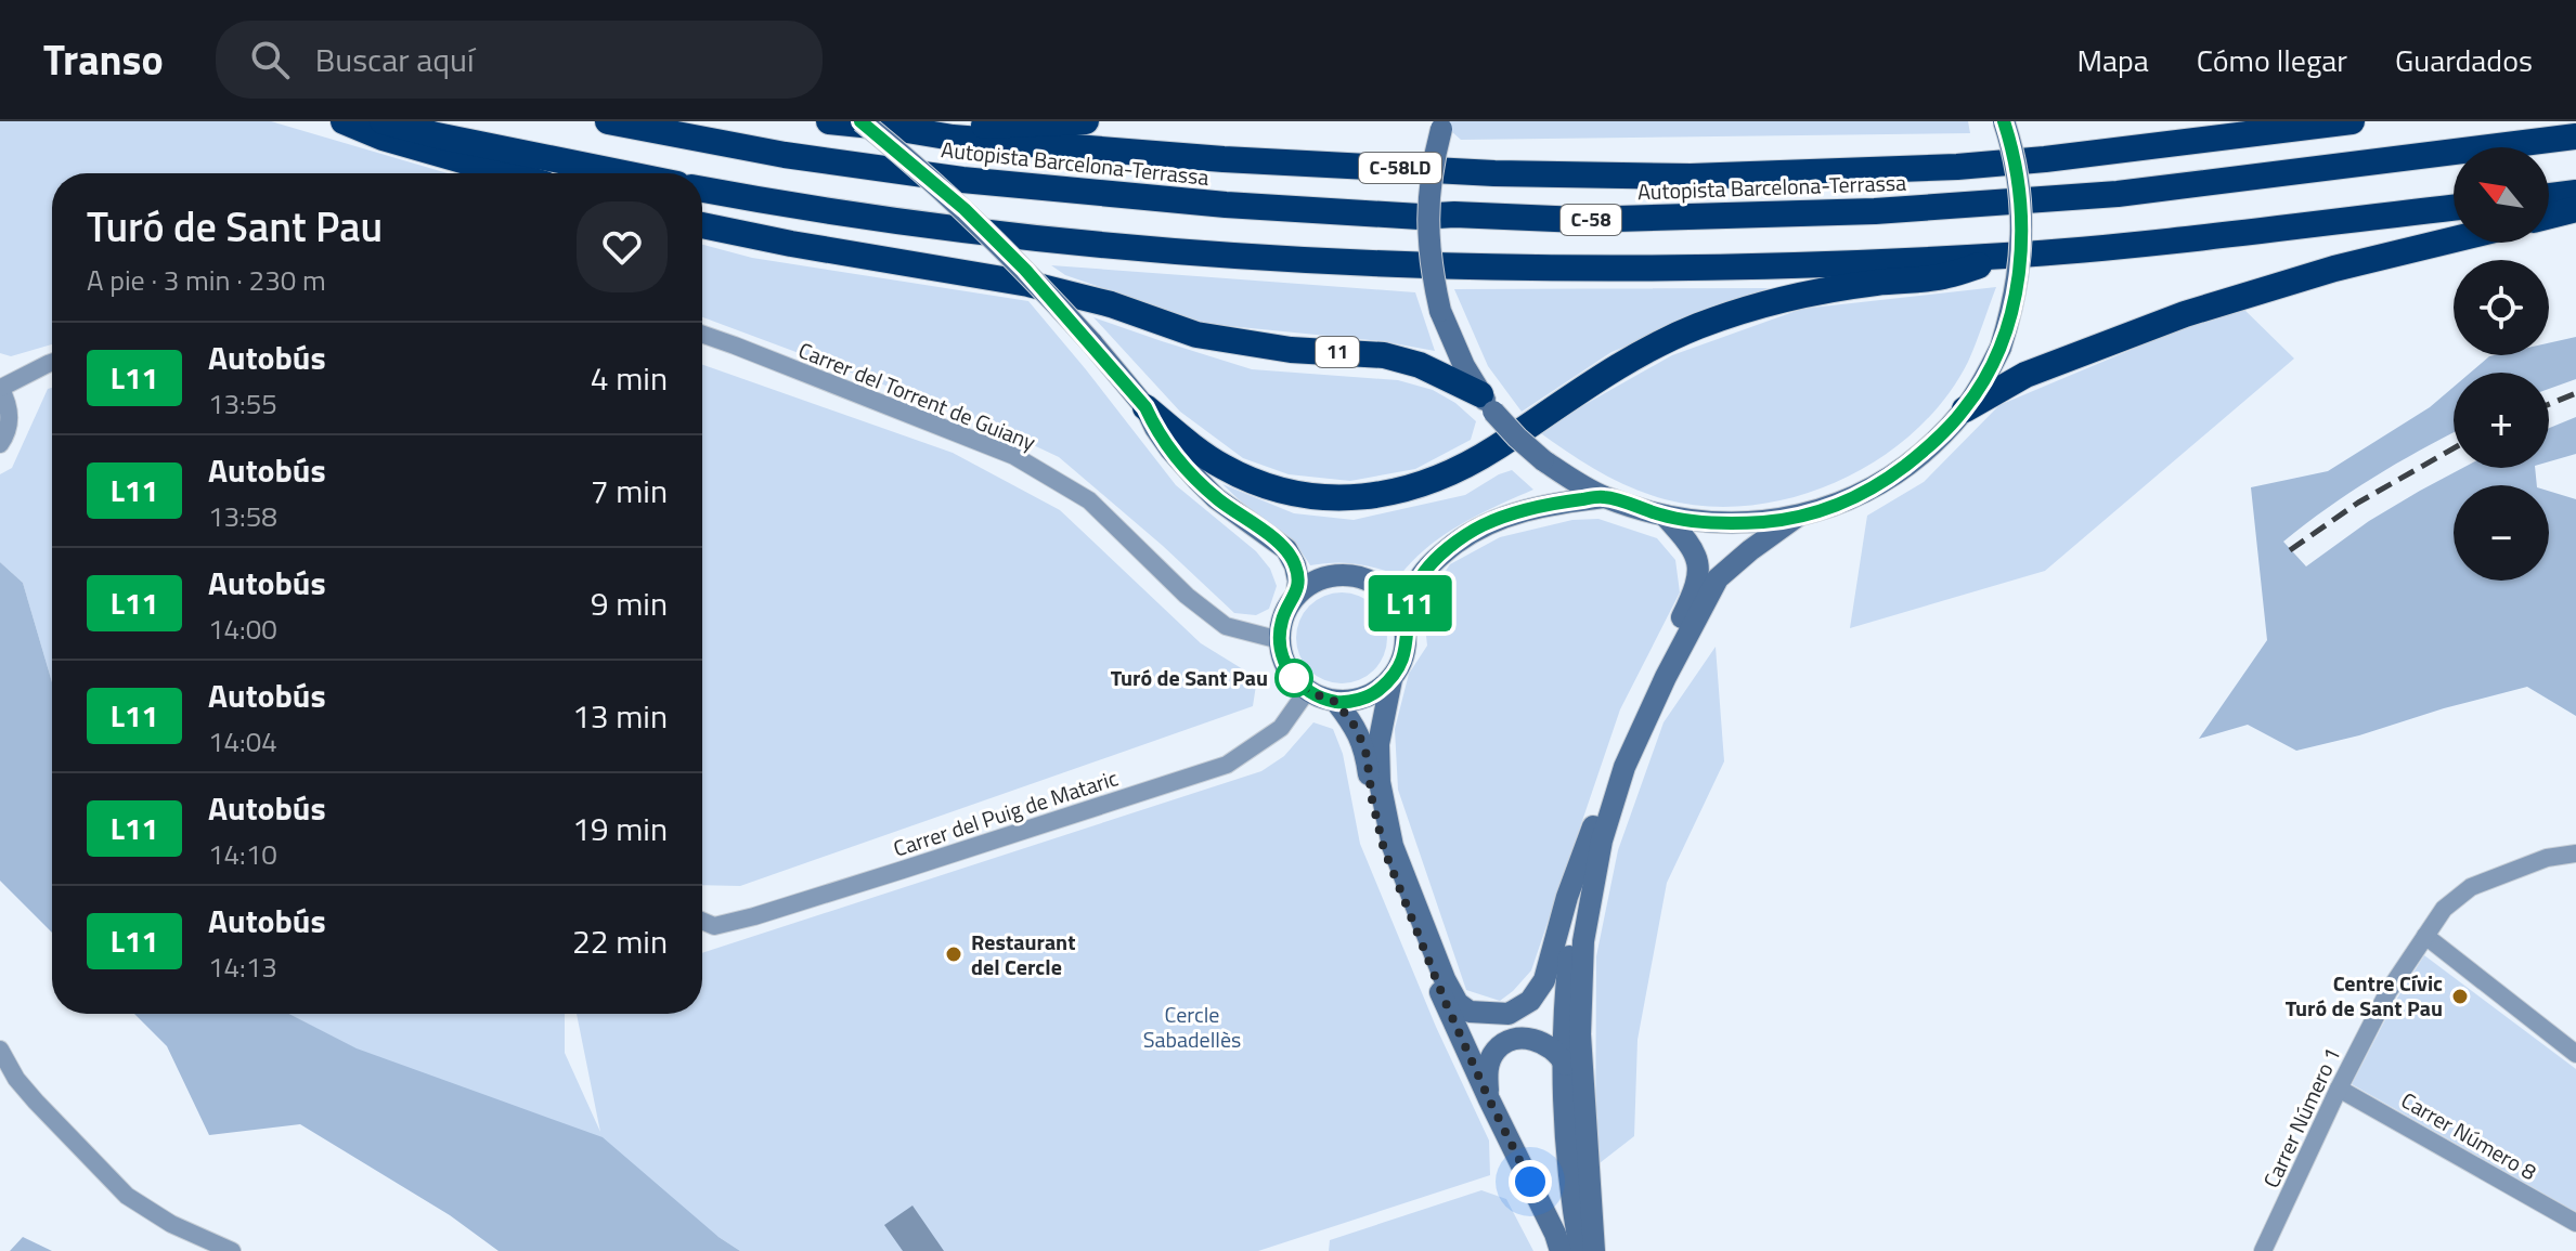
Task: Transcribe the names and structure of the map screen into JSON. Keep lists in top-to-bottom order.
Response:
{
  "streets": {
    "highway": [
      "Autopista Barcelona-Terrassa",
      "C-58LD",
      "C-58",
      "11"
    ],
    "street": [
      "Carrer del Torrent de Guiany",
      "Carrer del Puig de Mataric",
      "Carrer Número 1",
      "Carrer Número 8"
    ]
  },
  "crossings": [
    ["Carrer del Torrent de Guiany", "Carrer del Puig de Mataric"],
    ["Carrer Número 1", "Carrer Número 8"]
  ],
  "parks": ["Cercle Sabadellès"],
  "places": ["Turó de Sant Pau", "Restaurant del Cercle", "Centre Cívic Turó de Sant Pau"],
  "lines": ["bus line L11"],
  "north": "top left",
  "page": {
    "header": "Transo",
    "search": "Buscar aquí",
    "nav": ["Mapa", "Cómo llegar", "Guardados"],
    "on_map": "L11",
    "map_buttons": ["+", "−"],
    "heading": ["Turó de Sant Pau", "A pie · 3 min · 230 m"],
    "list": [
      {
        "mark": "L11",
        "name": "Autobús",
        "note": "13:55",
        "value": "4 min"
      },
      {
        "mark": "L11",
        "name": "Autobús",
        "note": "13:58",
        "value": "7 min"
      },
      {
        "mark": "L11",
        "name": "Autobús",
        "note": "14:00",
        "value": "9 min"
      },
      {
        "mark": "L11",
        "name": "Autobús",
        "note": "14:04",
        "value": "13 min"
      },
      {
        "mark": "L11",
        "name": "Autobús",
        "note": "14:10",
        "value": "19 min"
      },
      {
        "mark": "L11",
        "name": "Autobús",
        "note": "14:13",
        "value": "22 min"
      }
    ]
  }
}
